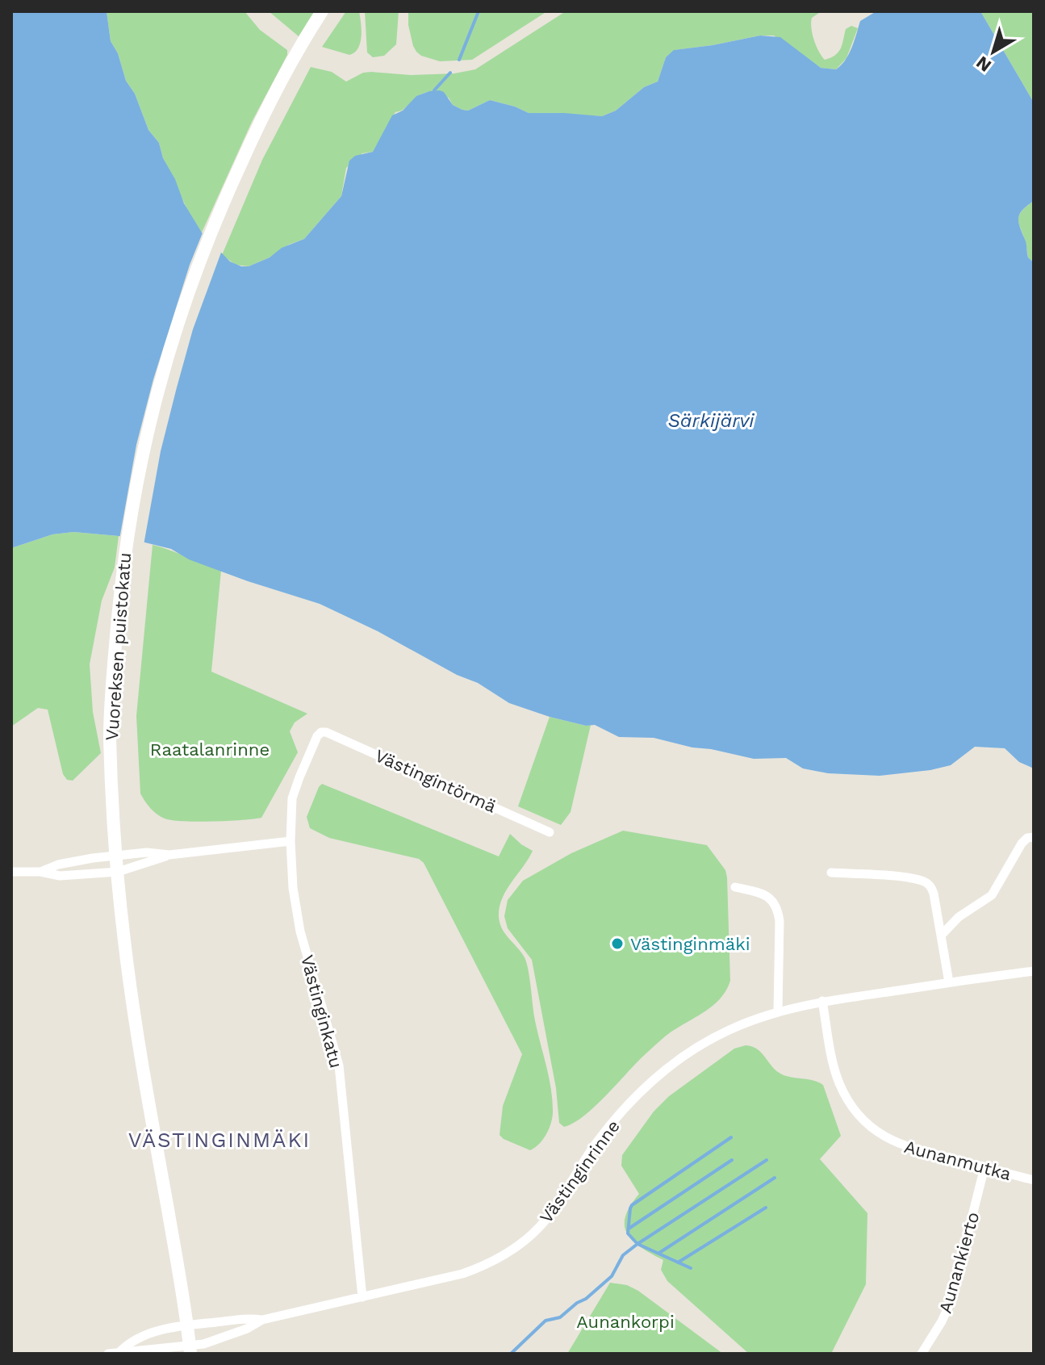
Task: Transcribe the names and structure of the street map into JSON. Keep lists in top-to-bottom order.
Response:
{
  "streets": {
    "main road": ["Vuoreksen puistokatu"],
    "street": [
      "Västingintörmä",
      "Västinginkatu",
      "Aunanmutka",
      "Västinginrinne",
      "Aunankierto"
    ]
  },
  "crossings": [
    ["Vuoreksen puistokatu", "Västinginrinne"],
    ["Västingintörmä", "Västinginkatu"],
    ["Västinginkatu", "Västinginrinne"],
    ["Aunanmutka", "Västinginrinne"],
    ["Aunanmutka", "Aunankierto"]
  ],
  "districts": ["VÄSTINGINMÄKI"],
  "water": ["Särkijärvi"],
  "parks": ["Raatalanrinne", "Aunankorpi"],
  "places": ["Västinginmäki"],
  "north": "bottom left"
}
